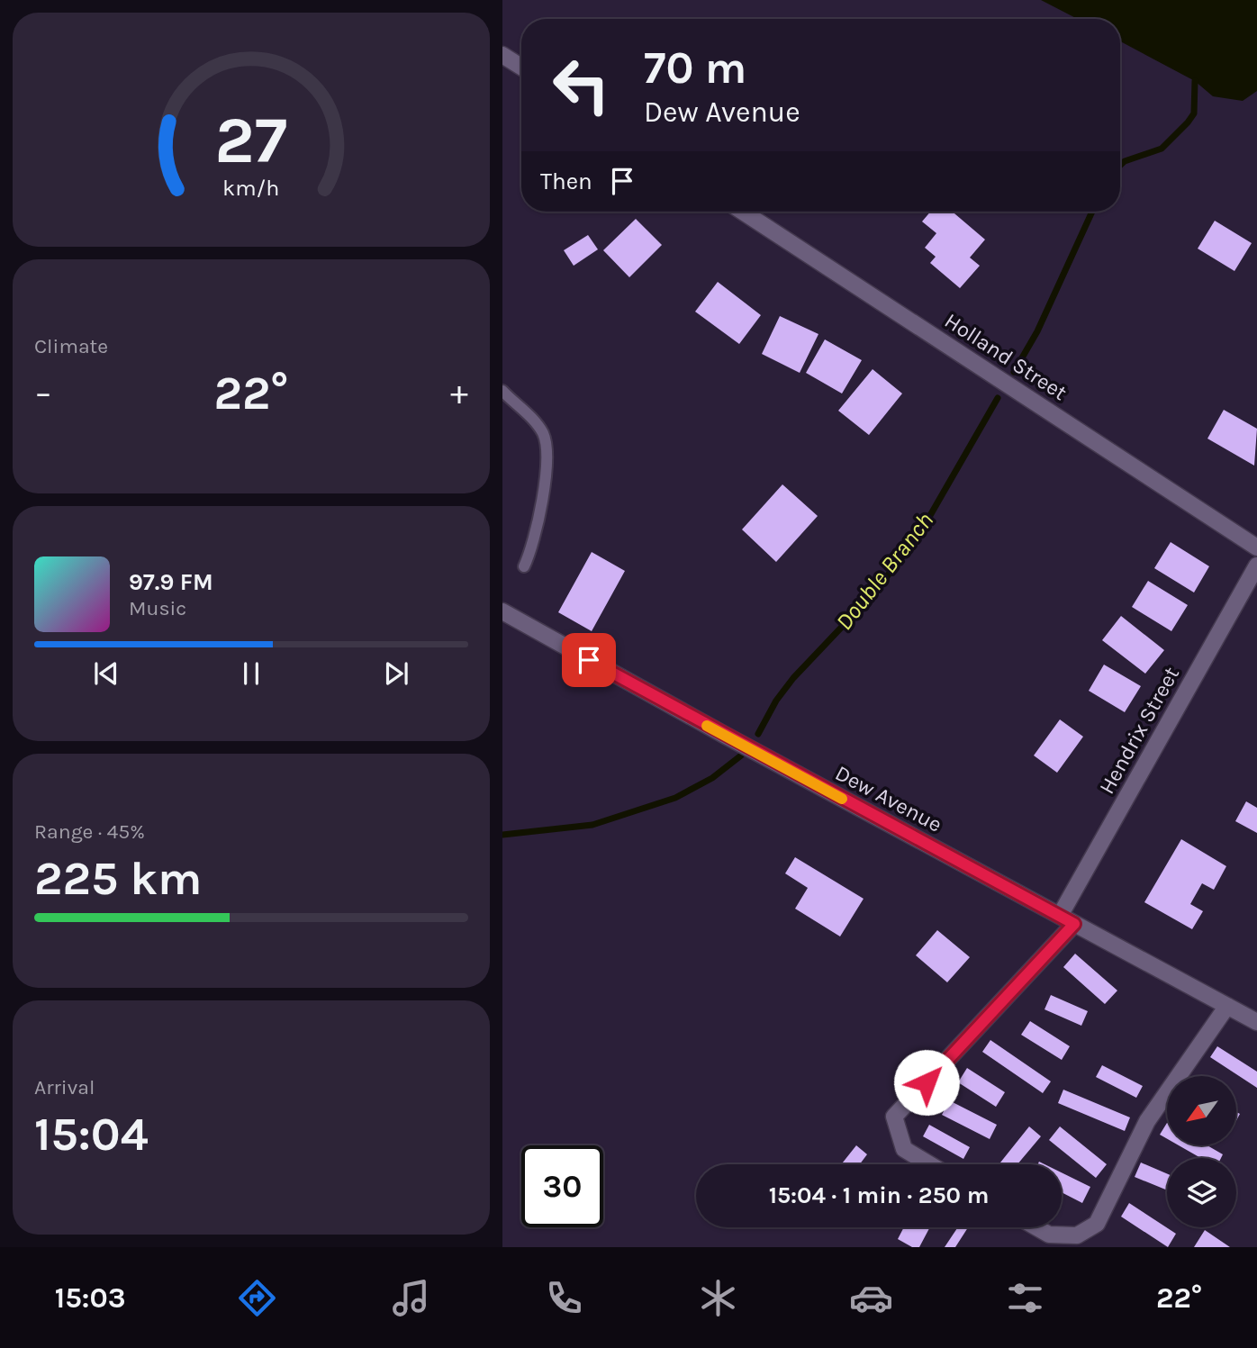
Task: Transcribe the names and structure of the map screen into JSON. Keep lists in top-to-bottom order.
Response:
{
  "streets": {
    "street": ["Holland Street", "Hendrix Street", "Dew Avenue"]
  },
  "crossings": [
    ["Hendrix Street", "Dew Avenue"]
  ],
  "water": ["Double Branch"],
  "north": "bottom left",
  "page": {
    "turn": ["70 m", "Dew Avenue"],
    "then": "Then",
    "tile": [
      "Climate",
      ["Range · 45%", "225 km"],
      ["Arrival", "15:04"]
    ],
    "heat": ["−", "22°", "+"],
    "song": ["97.9 FM", "Music"],
    "limit": "30",
    "trip": "15:04 · 1 min · 250 m",
    "tabs": ["15:03", "22°"],
    "gauge": ["27", "km/h"]
  }
}
